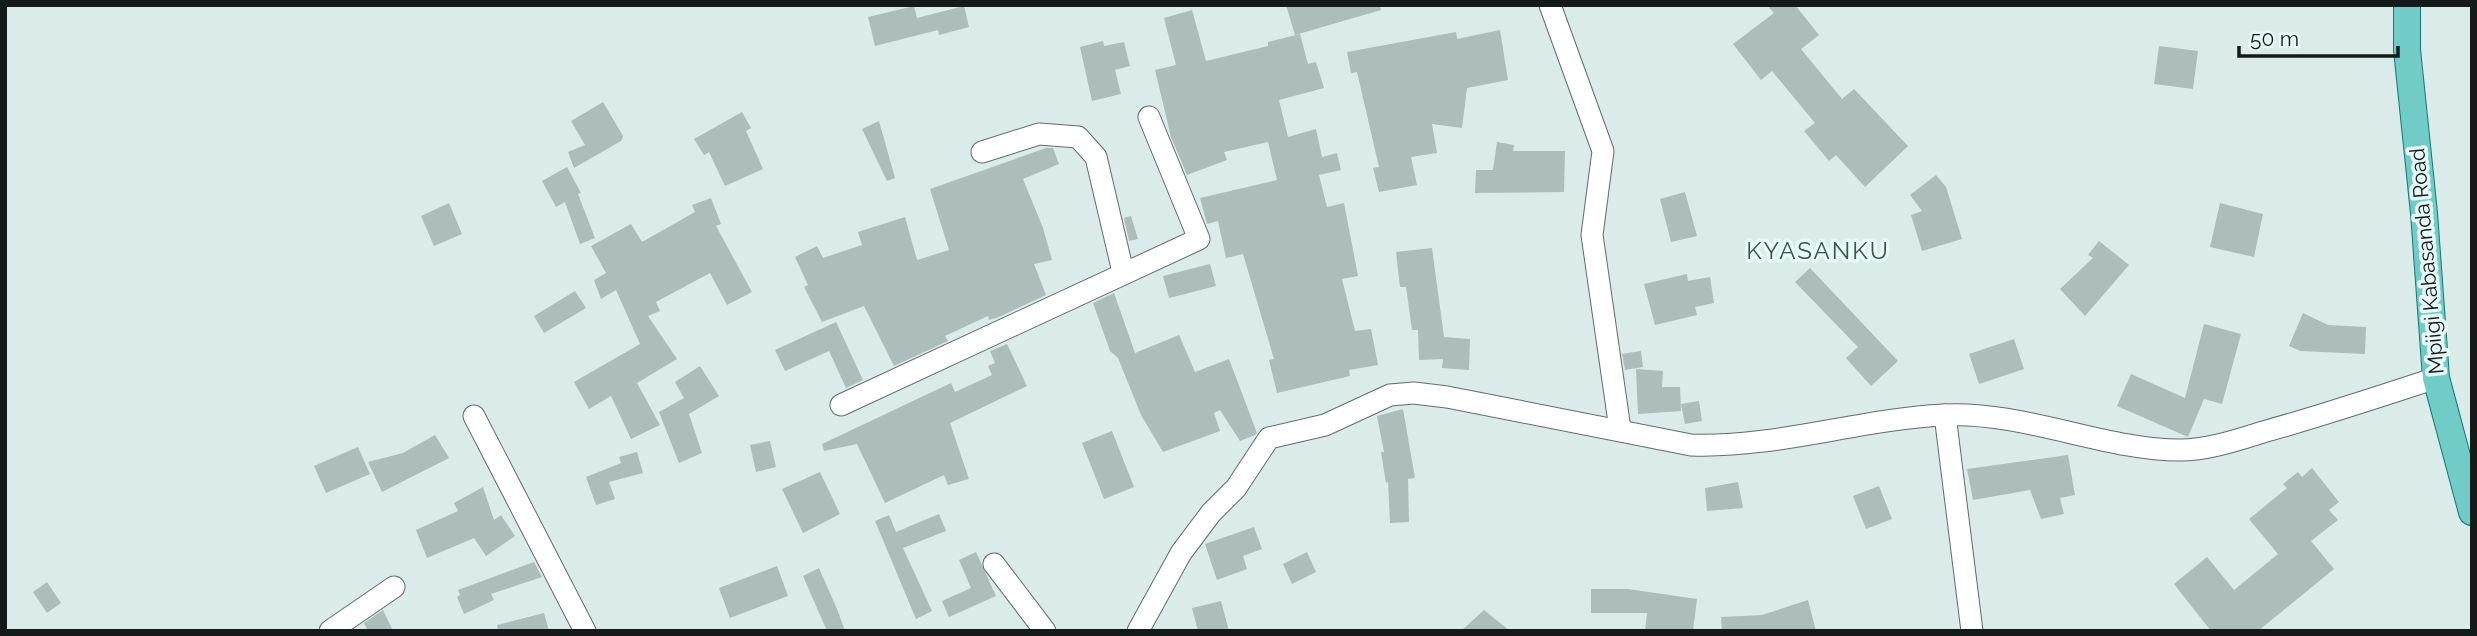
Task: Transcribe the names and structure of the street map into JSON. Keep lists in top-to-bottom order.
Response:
{
  "streets": {
    "main road": ["Mpiigi Kabasanda Road"]
  },
  "districts": ["KYASANKU"],
  "scale_bar": "50 m"
}
